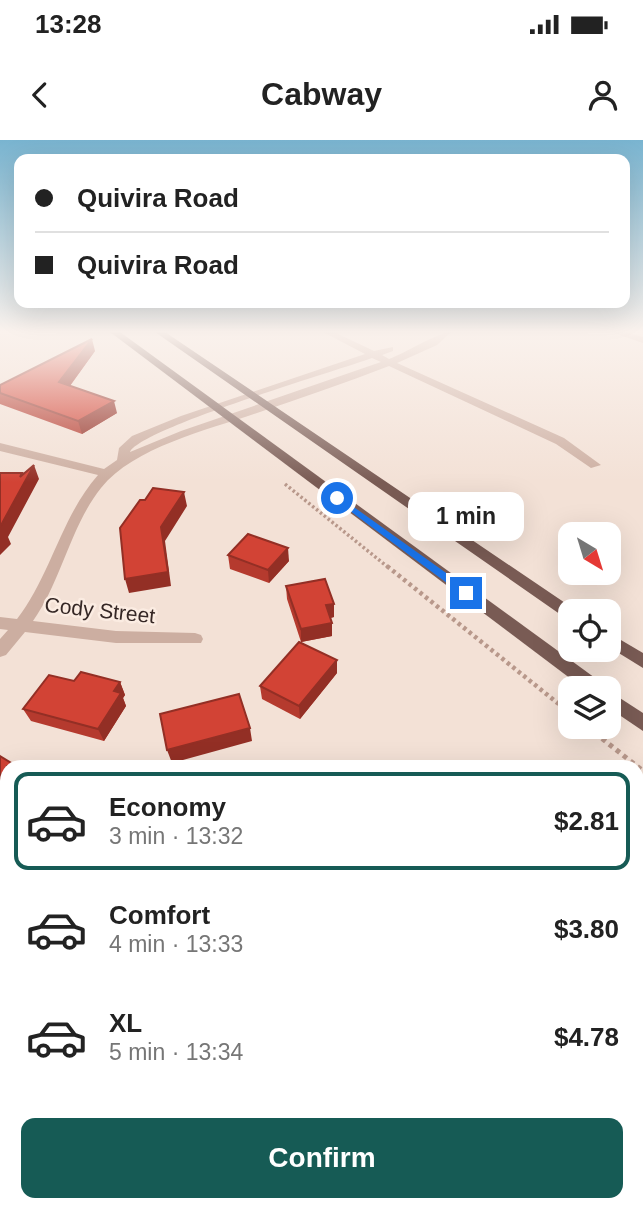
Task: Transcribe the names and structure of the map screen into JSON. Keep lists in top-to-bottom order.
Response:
{
  "streets": {
    "street": ["Cody Street"]
  },
  "north": "bottom right",
  "page": {
    "status": "13:28",
    "header": "Cabway",
    "banner": ["Quivira Road", "Quivira Road"],
    "bubble": "1 min",
    "list": [
      {
        "name": "Economy",
        "note": "3 min · 13:32",
        "value": "$2.81"
      },
      {
        "name": "Comfort",
        "note": "4 min · 13:33",
        "value": "$3.80"
      },
      {
        "name": "XL",
        "note": "5 min · 13:34",
        "value": "$4.78"
      }
    ],
    "buttons": "Confirm"
  }
}
